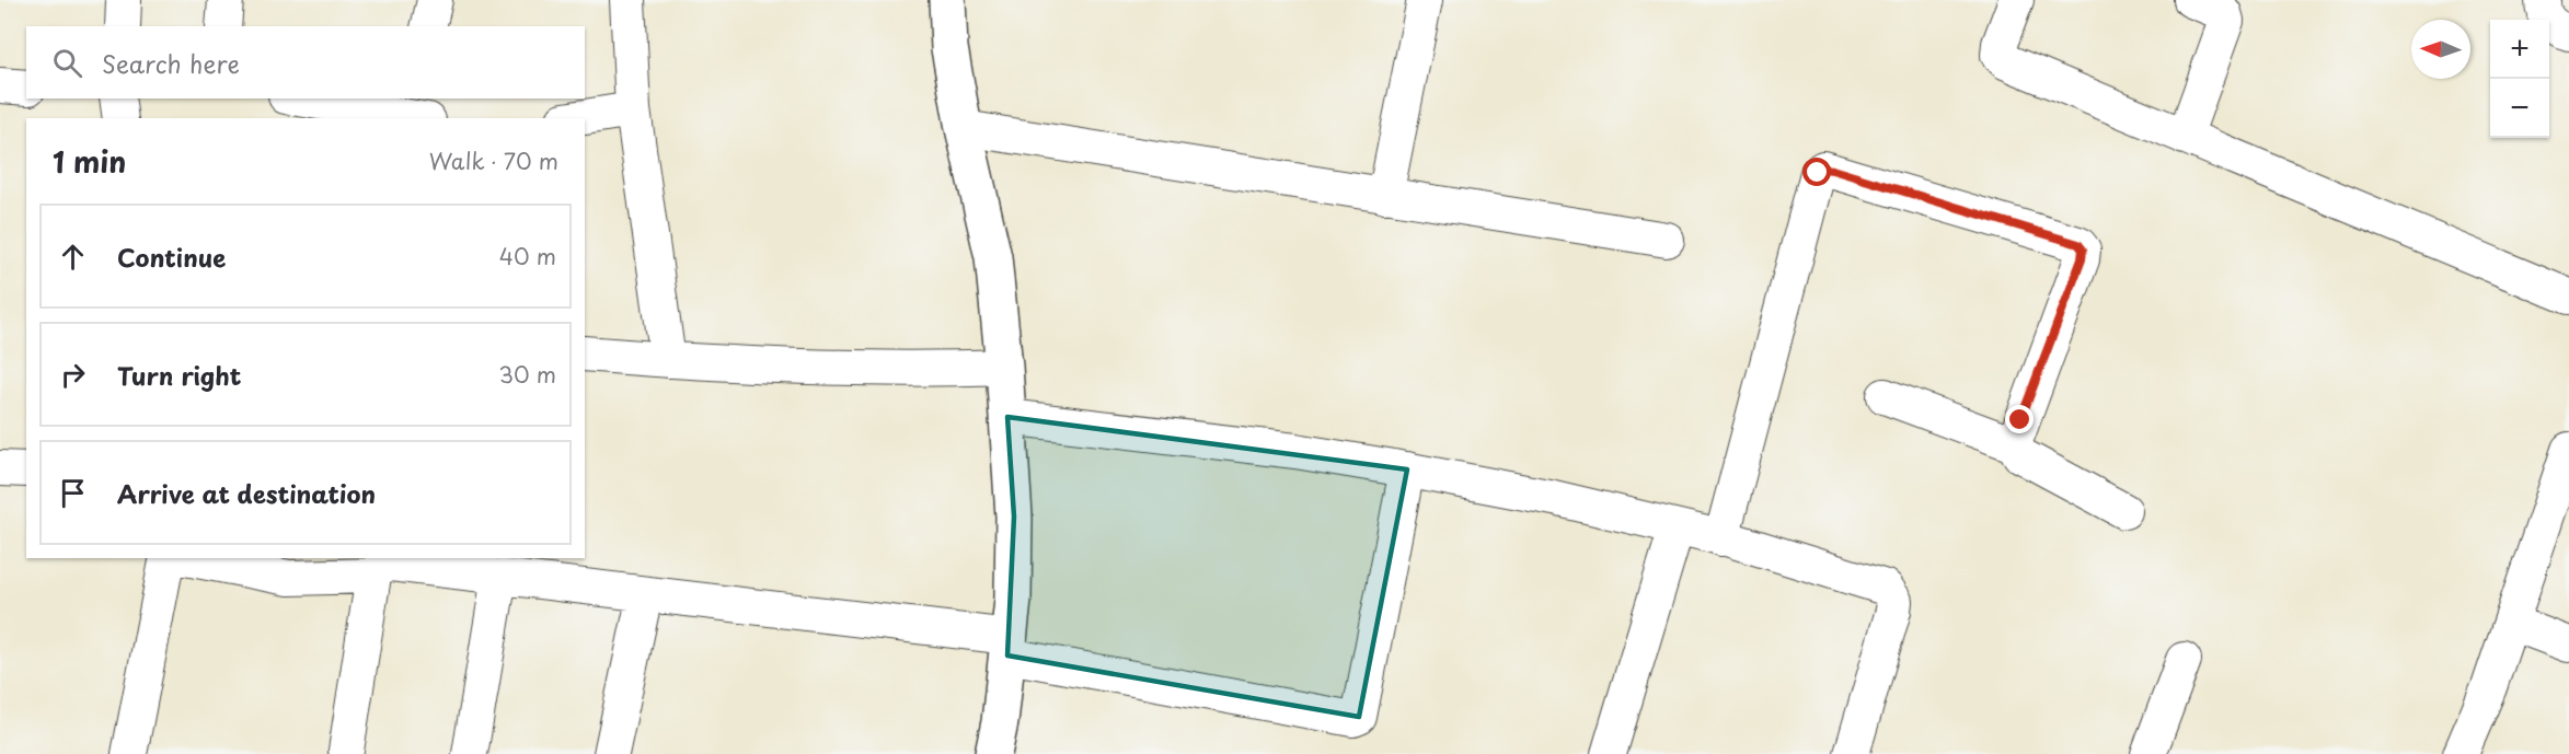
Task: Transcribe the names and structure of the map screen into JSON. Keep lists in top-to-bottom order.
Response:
{
  "north": "left",
  "page": {
    "map_buttons": ["+", "−"],
    "search": "Search here",
    "heading": ["1 min", "Walk · 70 m"],
    "list": [
      ["Continue", "40 m"],
      ["Turn right", "30 m"],
      "Arrive at destination"
    ]
  }
}
